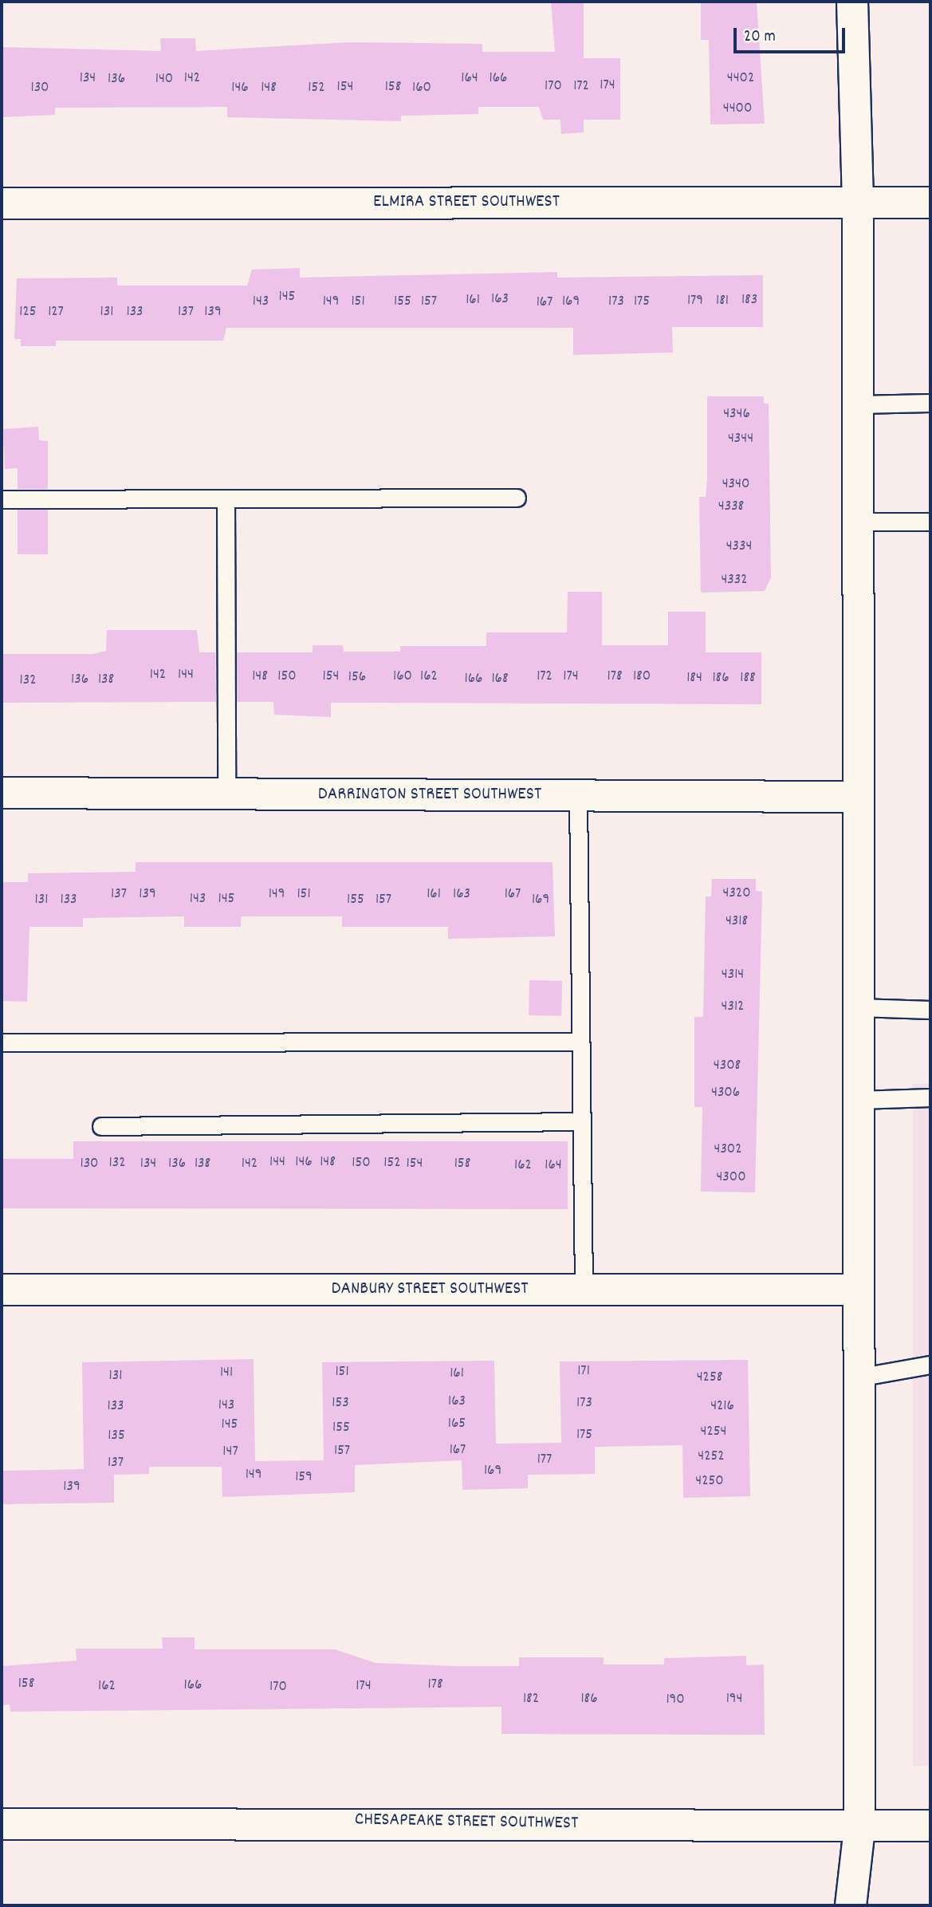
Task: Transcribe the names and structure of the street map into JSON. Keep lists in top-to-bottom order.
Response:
{
  "streets": {
    "street": [
      "ELMIRA STREET SOUTHWEST",
      "DARRINGTON STREET SOUTHWEST",
      "DANBURY STREET SOUTHWEST",
      "CHESAPEAKE STREET SOUTHWEST"
    ]
  },
  "house_numbers": [
    "134",
    "142",
    "164",
    "166",
    "4402",
    "136",
    "140",
    "174",
    "170",
    "172",
    "154",
    "158",
    "130",
    "146",
    "148",
    "152",
    "160",
    "4400",
    "145",
    "163",
    "161",
    "183",
    "179",
    "181",
    "143",
    "149",
    "151",
    "155",
    "157",
    "169",
    "173",
    "175",
    "167",
    "125",
    "127",
    "131",
    "133",
    "137",
    "139",
    "4346",
    "4344",
    "4340",
    "4338",
    "4334",
    "4332",
    "142",
    "144",
    "148",
    "150",
    "154",
    "160",
    "162",
    "172",
    "174",
    "178",
    "180",
    "156",
    "184",
    "186",
    "188",
    "166",
    "168",
    "136",
    "138",
    "132",
    "4320",
    "137",
    "139",
    "149",
    "151",
    "161",
    "163",
    "167",
    "143",
    "145",
    "131",
    "133",
    "155",
    "157",
    "169",
    "4318",
    "4314",
    "4312",
    "4308",
    "4306",
    "4302",
    "144",
    "146",
    "148",
    "132",
    "150",
    "152",
    "130",
    "134",
    "136",
    "138",
    "142",
    "154",
    "158",
    "162",
    "164",
    "4300",
    "171",
    "151",
    "141",
    "161",
    "131",
    "4258",
    "163",
    "153",
    "173",
    "143",
    "133",
    "4216",
    "165",
    "145",
    "155",
    "4254",
    "175",
    "135",
    "167",
    "157",
    "147",
    "4252",
    "177",
    "137",
    "169",
    "149",
    "159",
    "4250",
    "139",
    "158",
    "178",
    "166",
    "162",
    "174",
    "170",
    "182",
    "186",
    "194",
    "190"
  ],
  "scale_bar": "20 m"
}
